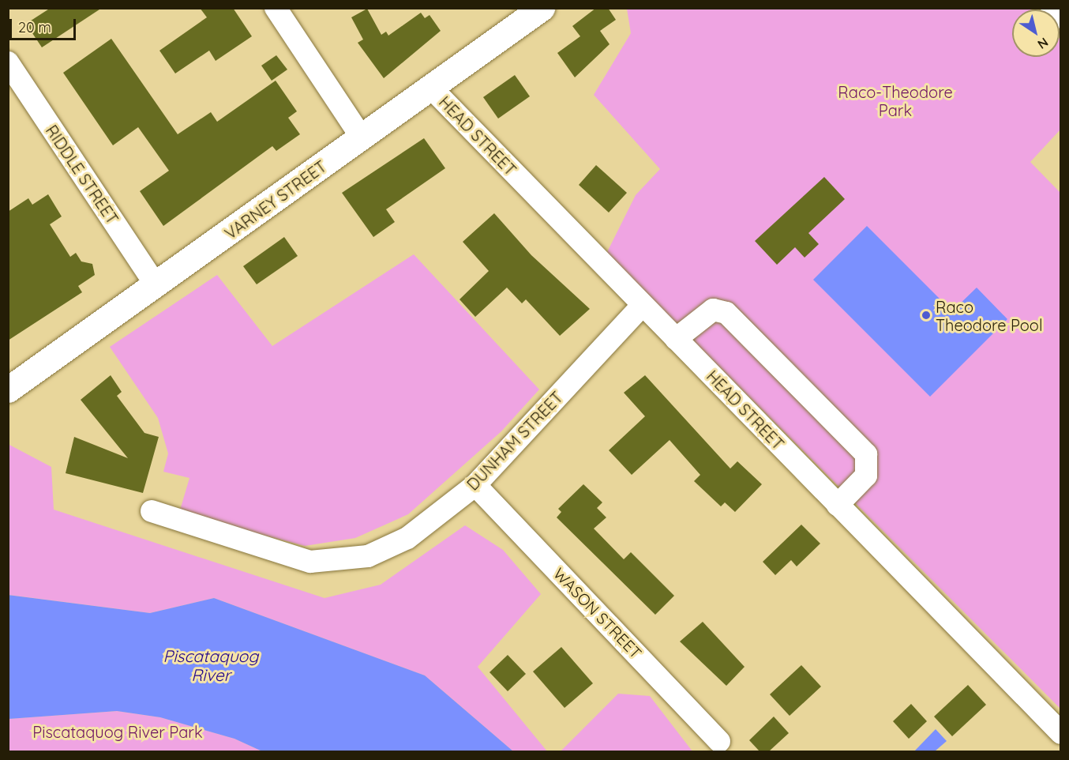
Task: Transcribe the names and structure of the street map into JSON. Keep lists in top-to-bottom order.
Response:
{
  "streets": {
    "main road": ["VARNEY STREET"],
    "street": [
      "HEAD STREET",
      "RIDDLE STREET",
      "DUNHAM STREET",
      "WASON STREET"
    ]
  },
  "crossings": [
    ["HEAD STREET", "VARNEY STREET"],
    ["HEAD STREET", "DUNHAM STREET"],
    ["RIDDLE STREET", "VARNEY STREET"],
    ["DUNHAM STREET", "WASON STREET"]
  ],
  "water": ["Piscataquog River"],
  "parks": ["Raco-Theodore Park", "Piscataquog River Park"],
  "places": ["Raco Theodore Pool"],
  "scale_bar": "20 m",
  "north": "bottom right"
}
